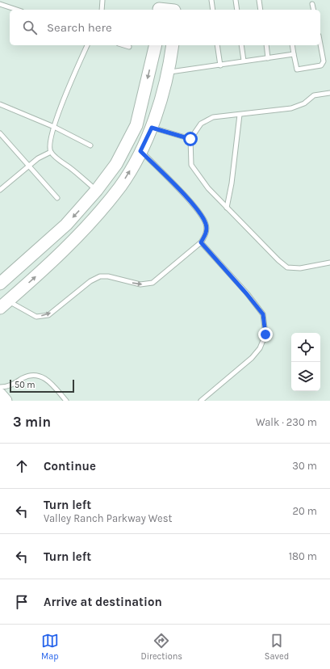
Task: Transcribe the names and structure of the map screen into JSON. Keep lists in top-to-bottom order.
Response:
{
  "scale_bar": "50 m",
  "page": {
    "search": "Search here",
    "scale": "50 m",
    "heading": ["3 min", "Walk · 230 m"],
    "list": [
      ["Continue", "30 m"],
      ["Turn left", "Valley Ranch Parkway West", "20 m"],
      ["Turn left", "180 m"],
      "Arrive at destination"
    ],
    "nav": ["Map", "Directions", "Saved"]
  }
}
